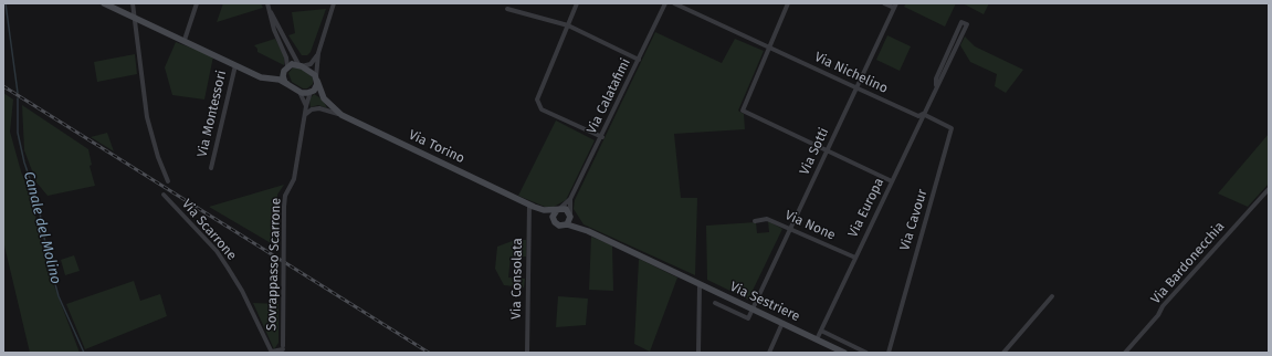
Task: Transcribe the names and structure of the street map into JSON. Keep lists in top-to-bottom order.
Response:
{
  "streets": {
    "main road": ["Via Torino", "Via Sestriere"],
    "street": [
      "Via Nichelino",
      "Via Calatafimi",
      "Via Montessori",
      "Via Sotti",
      "Via Europa",
      "Via Cavour",
      "Via None",
      "Via Scarrone",
      "Via Bardonecchia",
      "Sovrappasso Scarrone",
      "Via Consolata"
    ]
  },
  "crossings": [
    ["Via Nichelino", "Via Sotti"],
    ["Via Nichelino", "Via Europa"],
    ["Via Nichelino", "Via Cavour"],
    ["Via Calatafimi", "Via Torino"],
    ["Via Torino", "Via Consolata"],
    ["Via Torino", "Via Sestriere"],
    ["Via Sotti", "Via None"],
    ["Via Sotti", "Via Sestriere"],
    ["Via Europa", "Via Cavour"],
    ["Via Europa", "Via None"],
    ["Via Europa", "Via Sestriere"]
  ],
  "water": ["Canale del Molino"]
}
